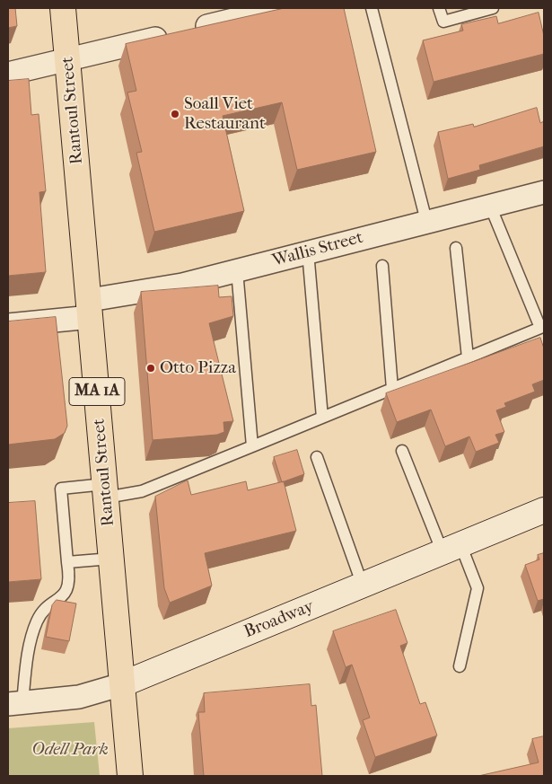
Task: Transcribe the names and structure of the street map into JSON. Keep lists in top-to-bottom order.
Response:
{
  "streets": {
    "highway": ["Rantoul Street", "MA 1A"],
    "street": ["Wallis Street", "Broadway"]
  },
  "crossings": [
    ["Rantoul Street", "Wallis Street"],
    ["Rantoul Street", "Broadway"]
  ],
  "parks": ["Odell Park"],
  "places": ["Soall Viet Restaurant", "Otto Pizza"]
}
